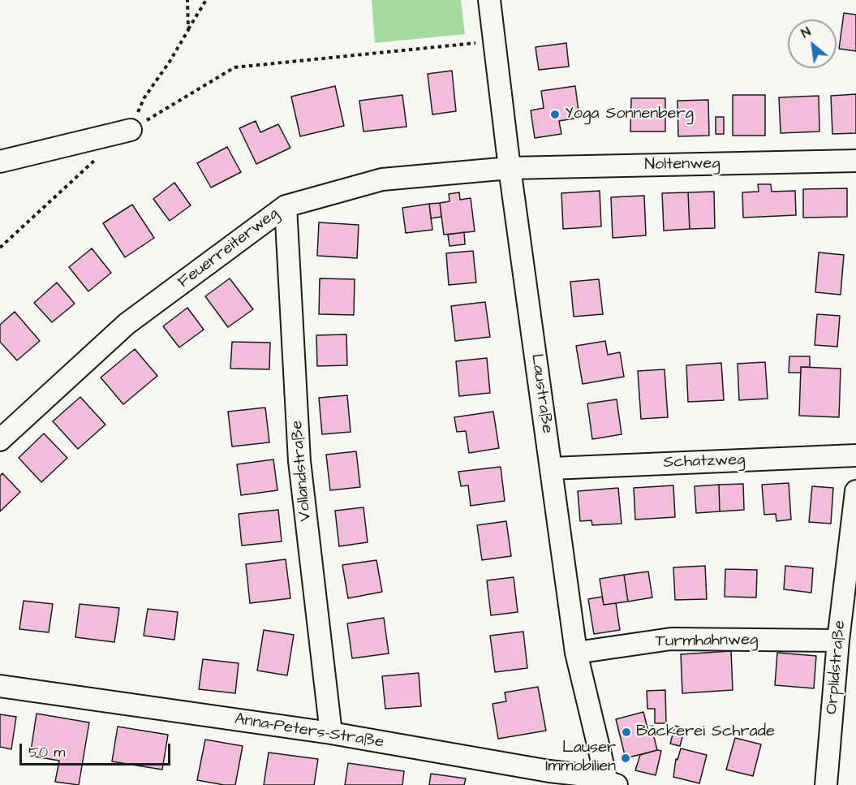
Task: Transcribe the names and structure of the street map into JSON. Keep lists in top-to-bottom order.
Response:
{
  "streets": {
    "street": [
      "Noltenweg",
      "Feuerreiterweg",
      "Laustraße",
      "Schatzweg",
      "Vollandstraße",
      "Turmhahnweg",
      "Orplidstraße",
      "Anna-Peters-Straße"
    ]
  },
  "crossings": [
    ["Noltenweg", "Feuerreiterweg"],
    ["Noltenweg", "Laustraße"],
    ["Feuerreiterweg", "Laustraße"],
    ["Feuerreiterweg", "Vollandstraße"],
    ["Laustraße", "Schatzweg"],
    ["Laustraße", "Turmhahnweg"],
    ["Laustraße", "Anna-Peters-Straße"],
    ["Vollandstraße", "Anna-Peters-Straße"],
    ["Turmhahnweg", "Orplidstraße"]
  ],
  "places": ["Yoga Sonnenberg", "Bäckerei Schrade", "Lauser Immobilien"],
  "scale_bar": "50 m",
  "north": "top left"
}
